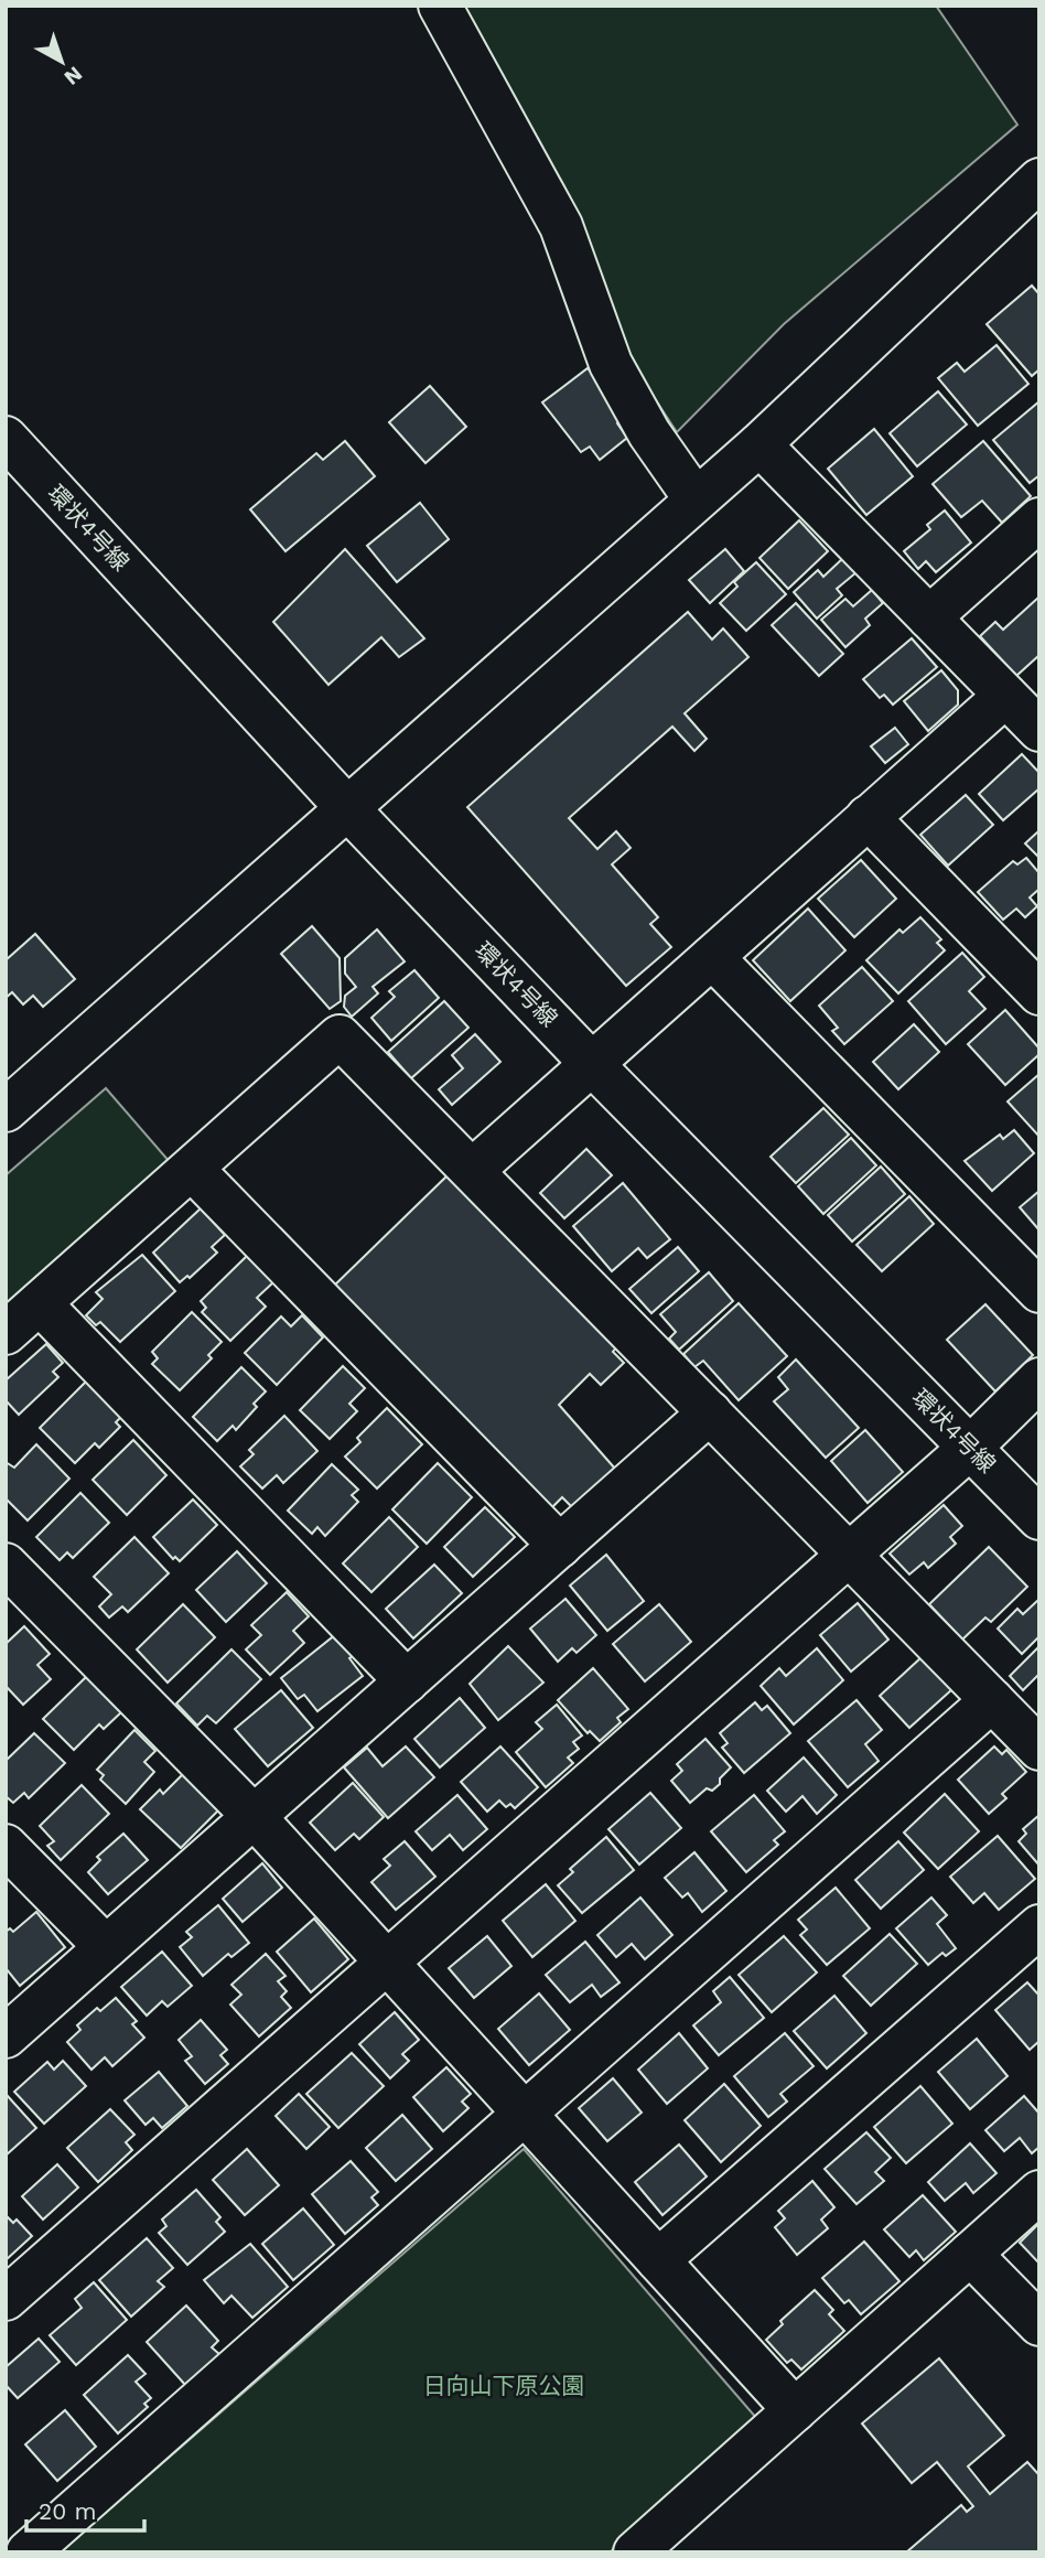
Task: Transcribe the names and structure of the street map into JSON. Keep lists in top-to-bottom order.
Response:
{
  "streets": {
    "street": ["環状4号線"]
  },
  "parks": ["日向山下原公園"],
  "scale_bar": "20 m",
  "north": "bottom right"
}
